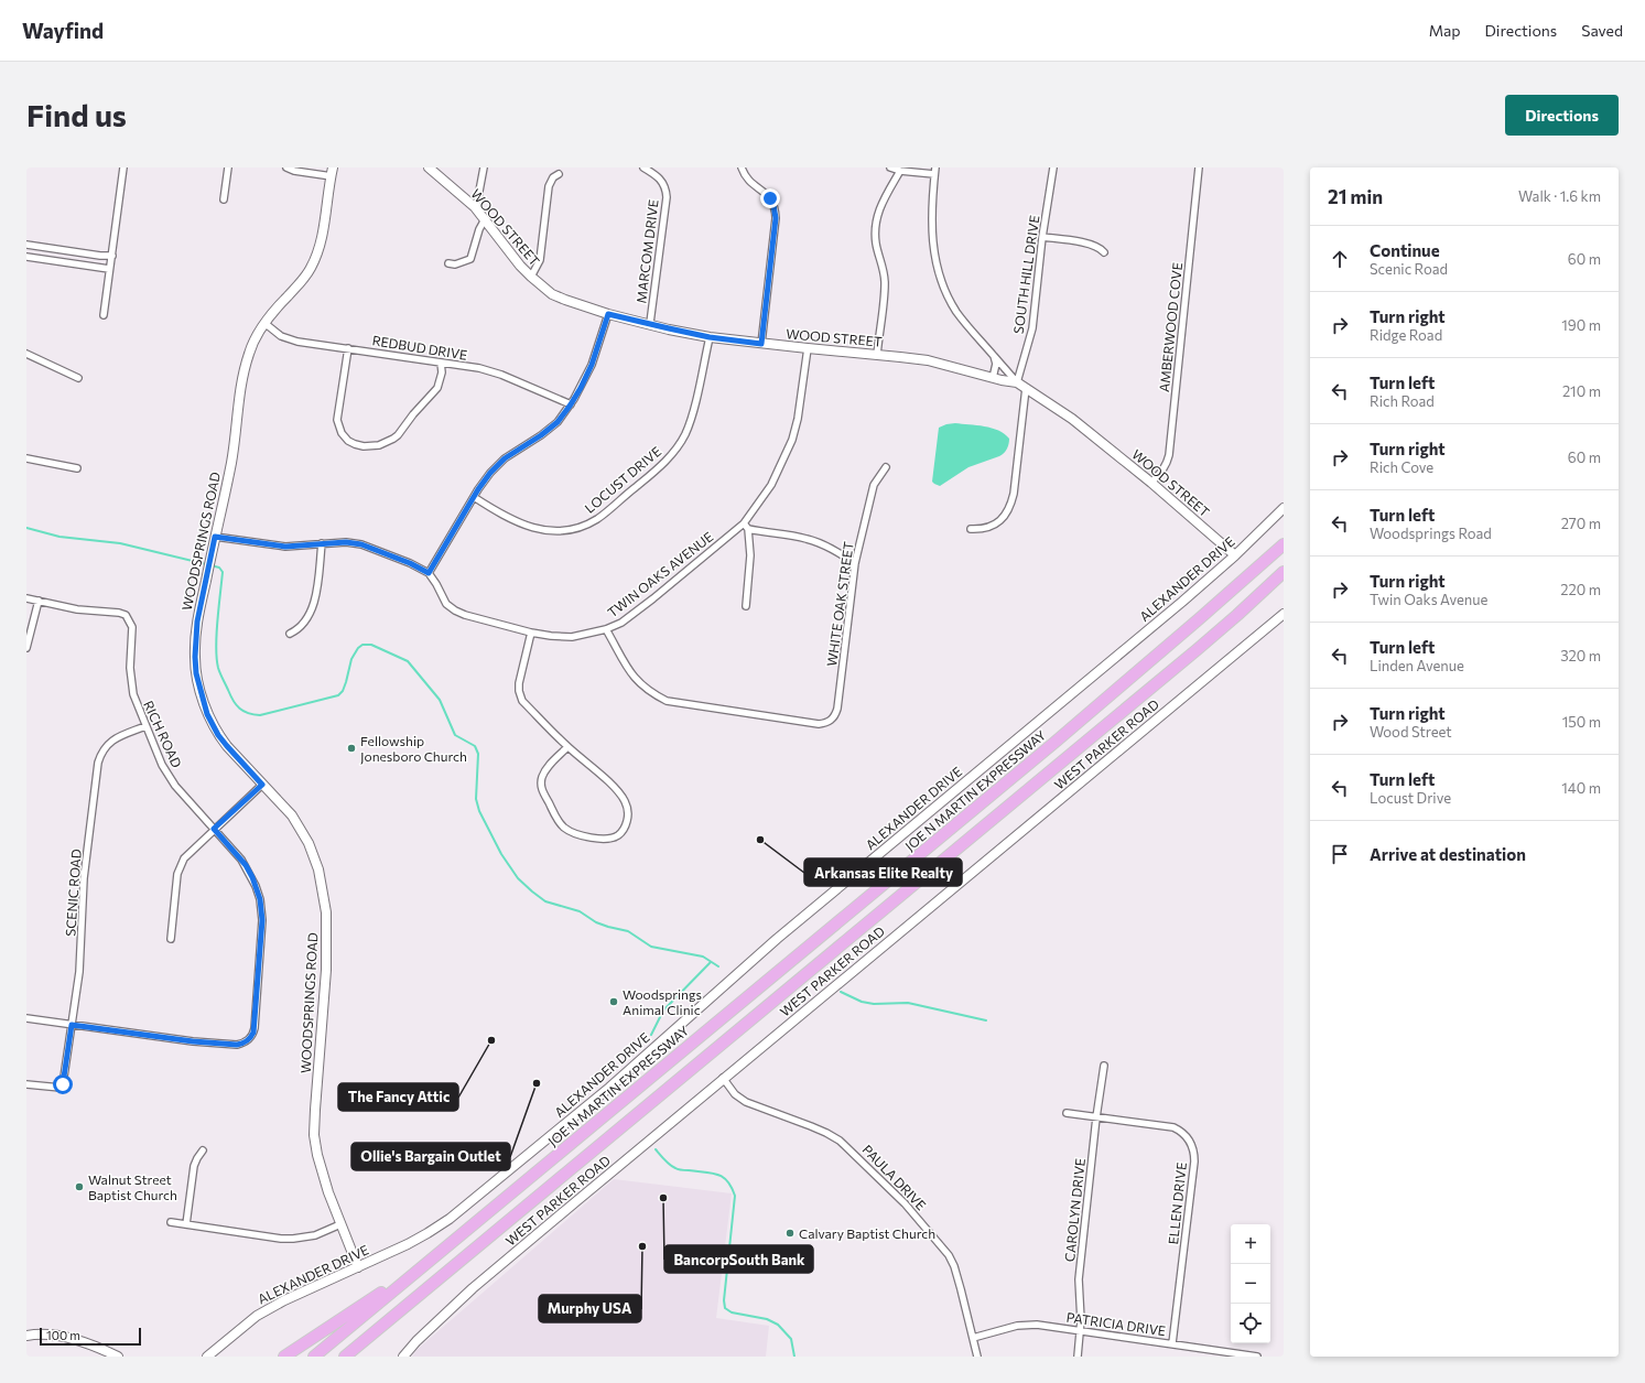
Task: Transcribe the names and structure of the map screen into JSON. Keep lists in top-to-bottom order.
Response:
{
  "streets": {
    "highway": ["JOE N MARTIN EXPRESSWAY"],
    "street": [
      "WOOD STREET",
      "MARCOM DRIVE",
      "SOUTH HILL DRIVE",
      "AMBERWOOD COVE",
      "REDBUD DRIVE",
      "LOCUST DRIVE",
      "WOODSPRINGS ROAD",
      "TWIN OAKS AVENUE",
      "ALEXANDER DRIVE",
      "WHITE OAK STREET",
      "RICH ROAD",
      "WEST PARKER ROAD",
      "SCENIC ROAD",
      "PAULA DRIVE",
      "ELLEN DRIVE",
      "CAROLYN DRIVE",
      "PATRICIA DRIVE"
    ]
  },
  "crossings": [
    ["WOOD STREET", "MARCOM DRIVE"],
    ["WOOD STREET", "SOUTH HILL DRIVE"],
    ["WOOD STREET", "AMBERWOOD COVE"],
    ["WOOD STREET", "LOCUST DRIVE"],
    ["WOOD STREET", "TWIN OAKS AVENUE"],
    ["WOOD STREET", "ALEXANDER DRIVE"],
    ["REDBUD DRIVE", "WOODSPRINGS ROAD"],
    ["WOODSPRINGS ROAD", "ALEXANDER DRIVE"],
    ["TWIN OAKS AVENUE", "WHITE OAK STREET"],
    ["RICH ROAD", "SCENIC ROAD"],
    ["WEST PARKER ROAD", "PAULA DRIVE"],
    ["PAULA DRIVE", "PATRICIA DRIVE"],
    ["ELLEN DRIVE", "CAROLYN DRIVE"],
    ["ELLEN DRIVE", "PATRICIA DRIVE"],
    ["CAROLYN DRIVE", "PATRICIA DRIVE"]
  ],
  "places": [
    "Fellowship Jonesboro Church",
    "Arkansas Elite Realty",
    "Woodsprings Animal Clinic",
    "The Fancy Attic",
    "Ollie's Bargain Outlet",
    "Walnut Street Baptist Church",
    "BancorpSouth Bank",
    "Calvary Baptist Church",
    "Murphy USA"
  ],
  "scale_bar": "100 m",
  "page": {
    "header": "Wayfind",
    "nav": ["Map", "Directions", "Saved"],
    "buttons": "Directions",
    "title": "Find us",
    "heading": ["21 min", "Walk · 1.6 km"],
    "list": [
      ["Continue", "Scenic Road", "60 m"],
      ["Turn right", "Ridge Road", "190 m"],
      ["Turn left", "Rich Road", "210 m"],
      ["Turn right", "Rich Cove", "60 m"],
      ["Turn left", "Woodsprings Road", "270 m"],
      ["Turn right", "Twin Oaks Avenue", "220 m"],
      ["Turn left", "Linden Avenue", "320 m"],
      ["Turn right", "Wood Street", "150 m"],
      ["Turn left", "Locust Drive", "140 m"],
      "Arrive at destination"
    ],
    "map_buttons": ["+", "−"],
    "scale": "100 m"
  }
}
